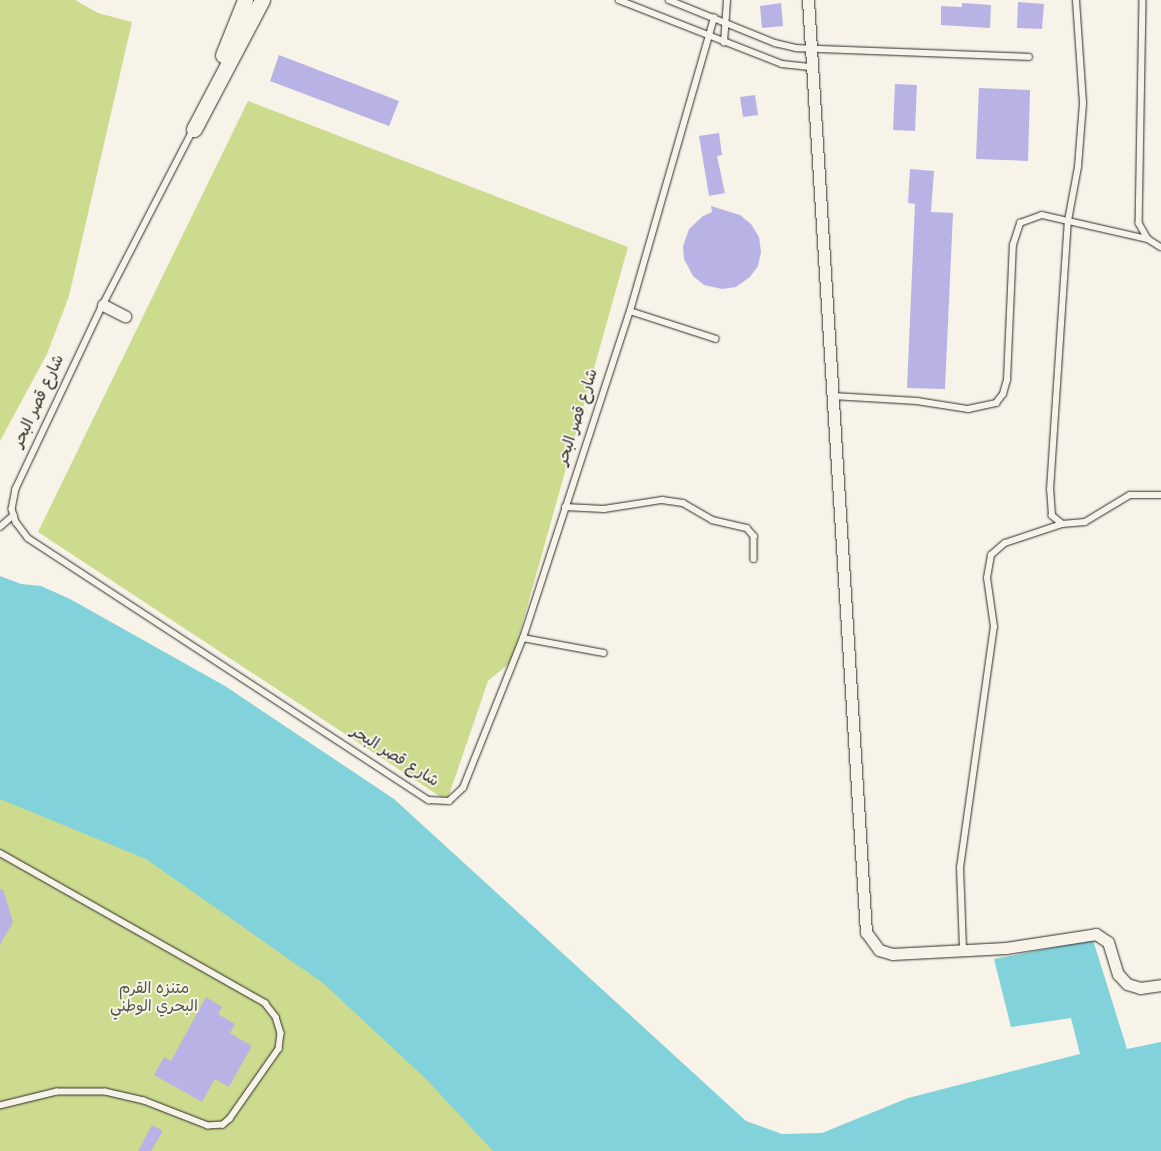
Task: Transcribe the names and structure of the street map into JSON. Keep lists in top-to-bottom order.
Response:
{
  "streets": {
    "street": ["شارع قصر البحر"]
  },
  "parks": ["متنزه القرم البحري الوطني"]
}
